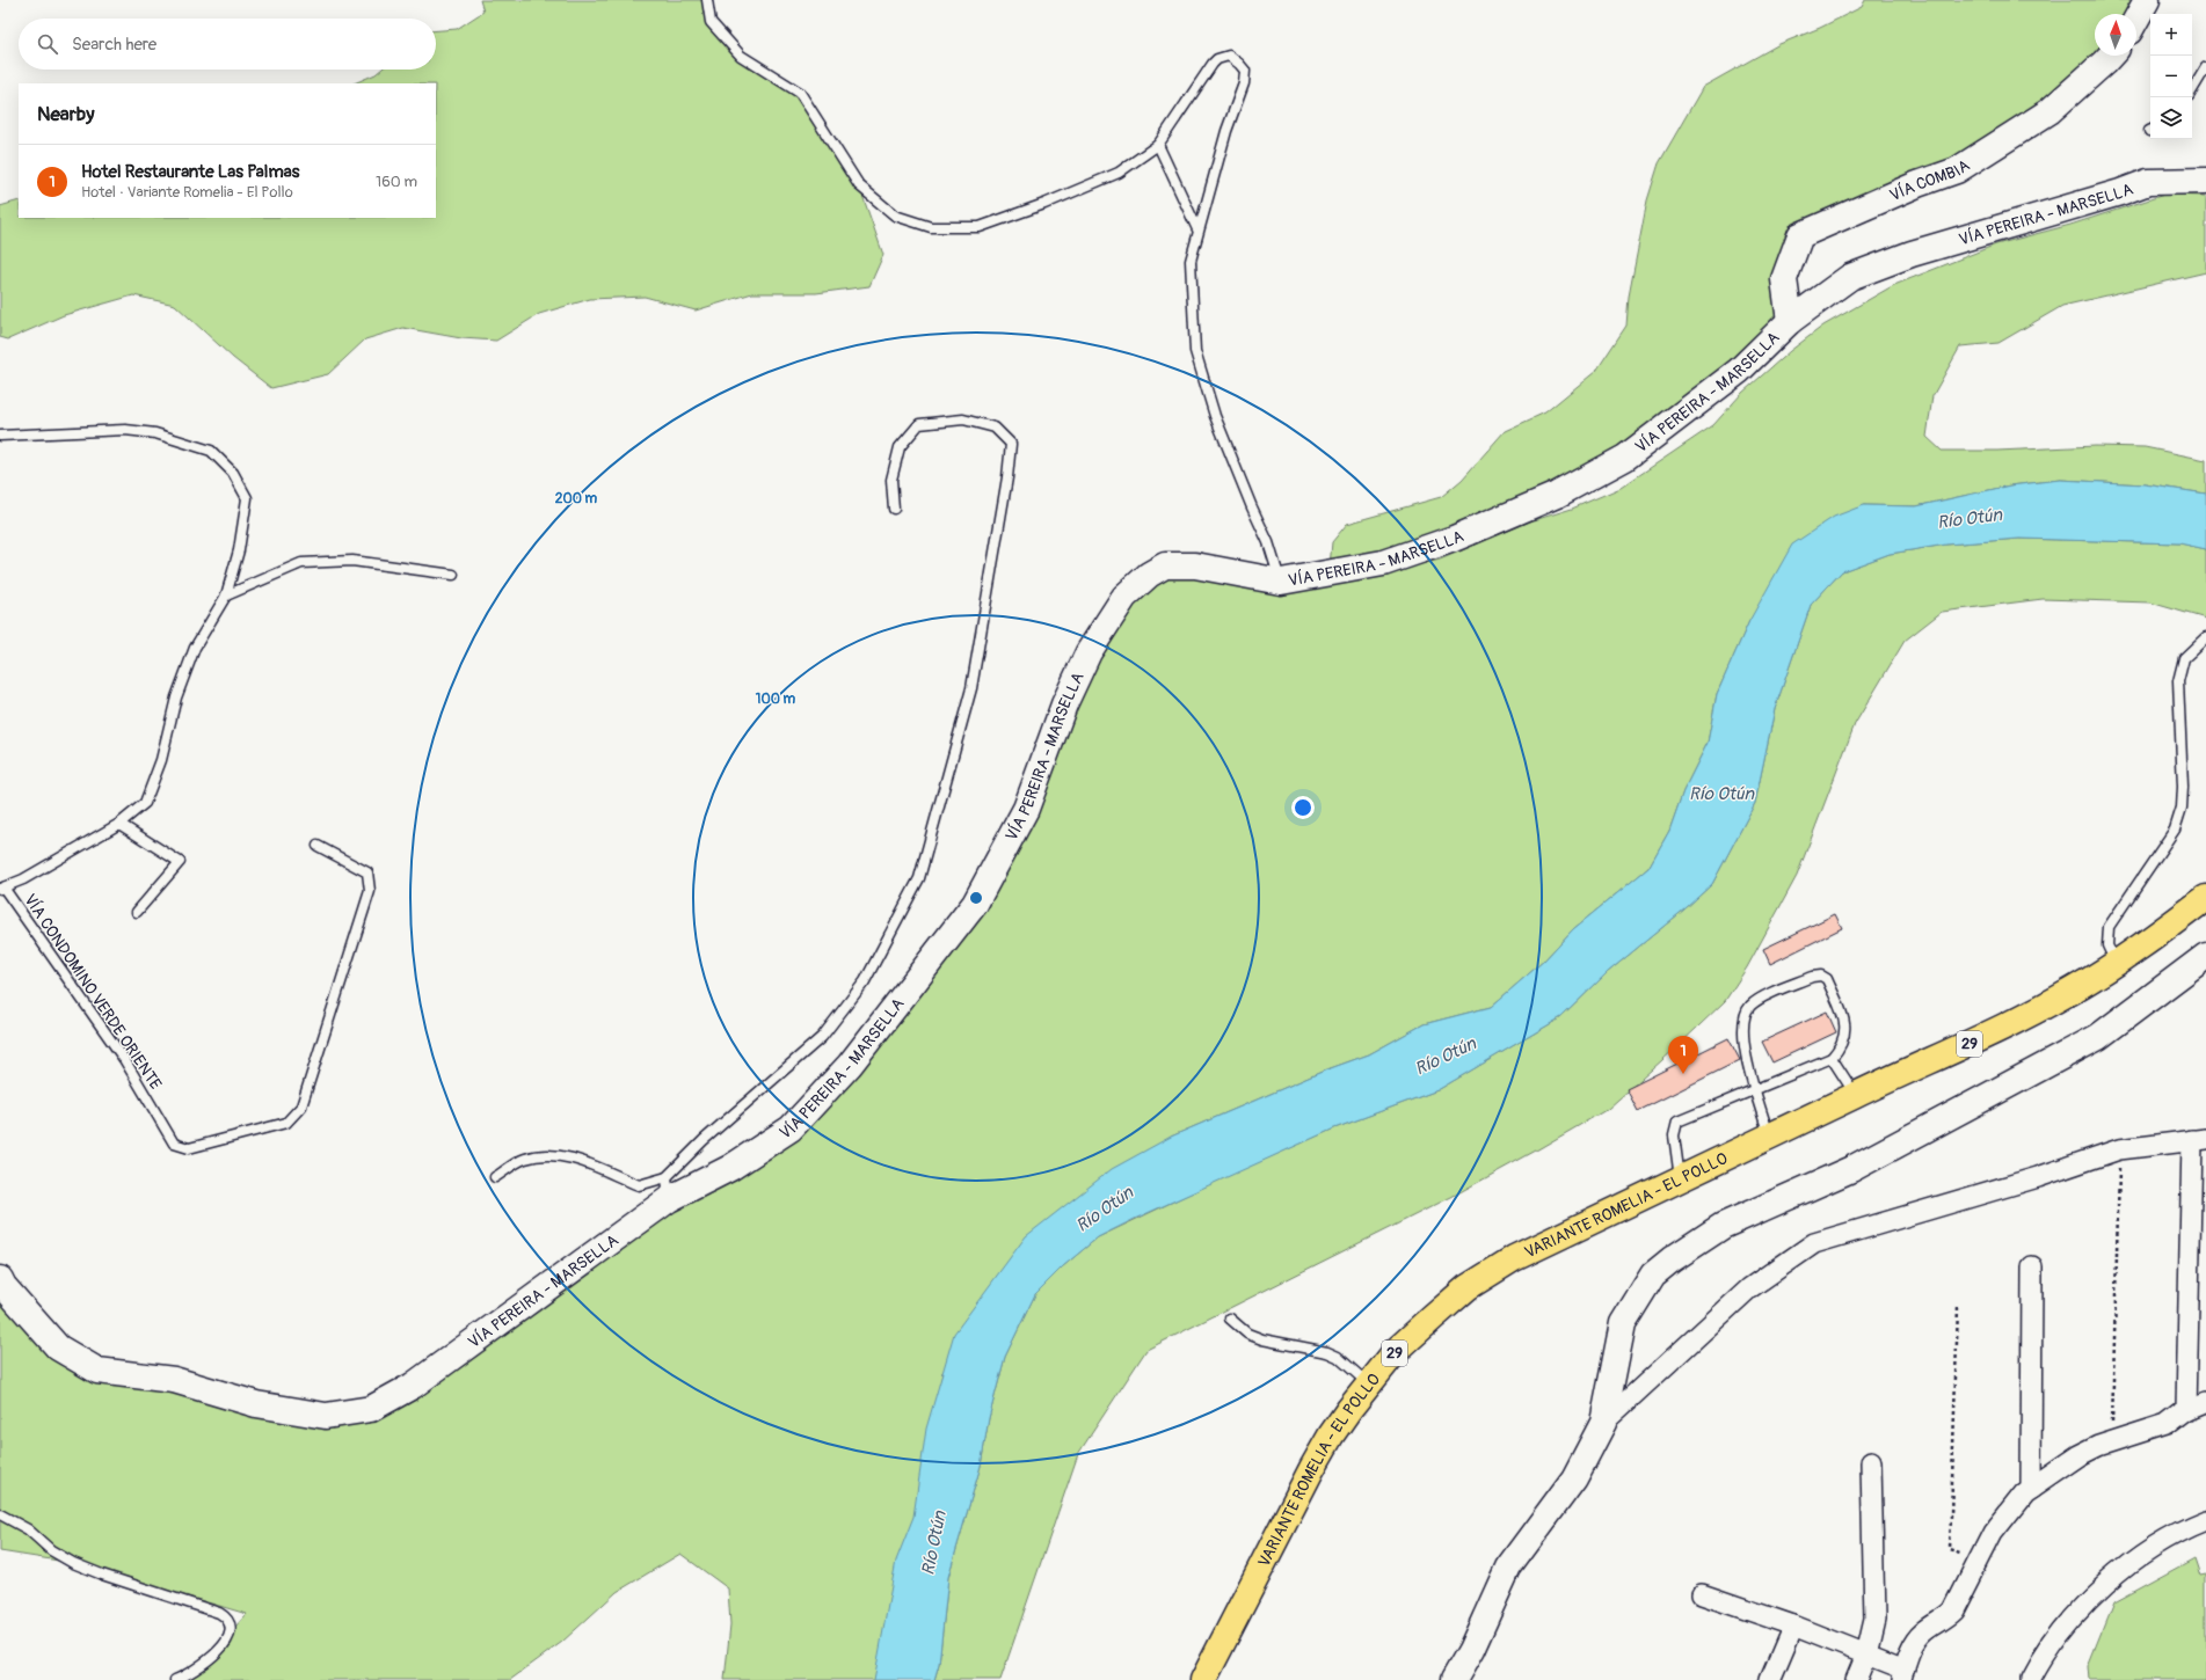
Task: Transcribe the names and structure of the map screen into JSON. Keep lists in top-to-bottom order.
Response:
{
  "streets": {
    "highway": ["29", "VARIANTE ROMELIA - EL POLLO"],
    "main road": ["VÍA COMBIA", "VÍA PEREIRA - MARSELLA"],
    "lane": ["VÍA CONDOMINO VERDE ORIENTE"]
  },
  "crossings": [
    ["VÍA COMBIA", "VÍA PEREIRA - MARSELLA"]
  ],
  "water": ["Río Otún"],
  "north": "top",
  "page": {
    "map_buttons": ["+", "−"],
    "search": "Search here",
    "heading": "Nearby",
    "list": [
      {
        "mark": "1",
        "name": "Hotel Restaurante Las Palmas",
        "note": "Hotel · Variante Romelia - El Pollo",
        "value": "160 m"
      }
    ],
    "pins": "1"
  },
  "rings": ["200 m", "100 m"]
}
